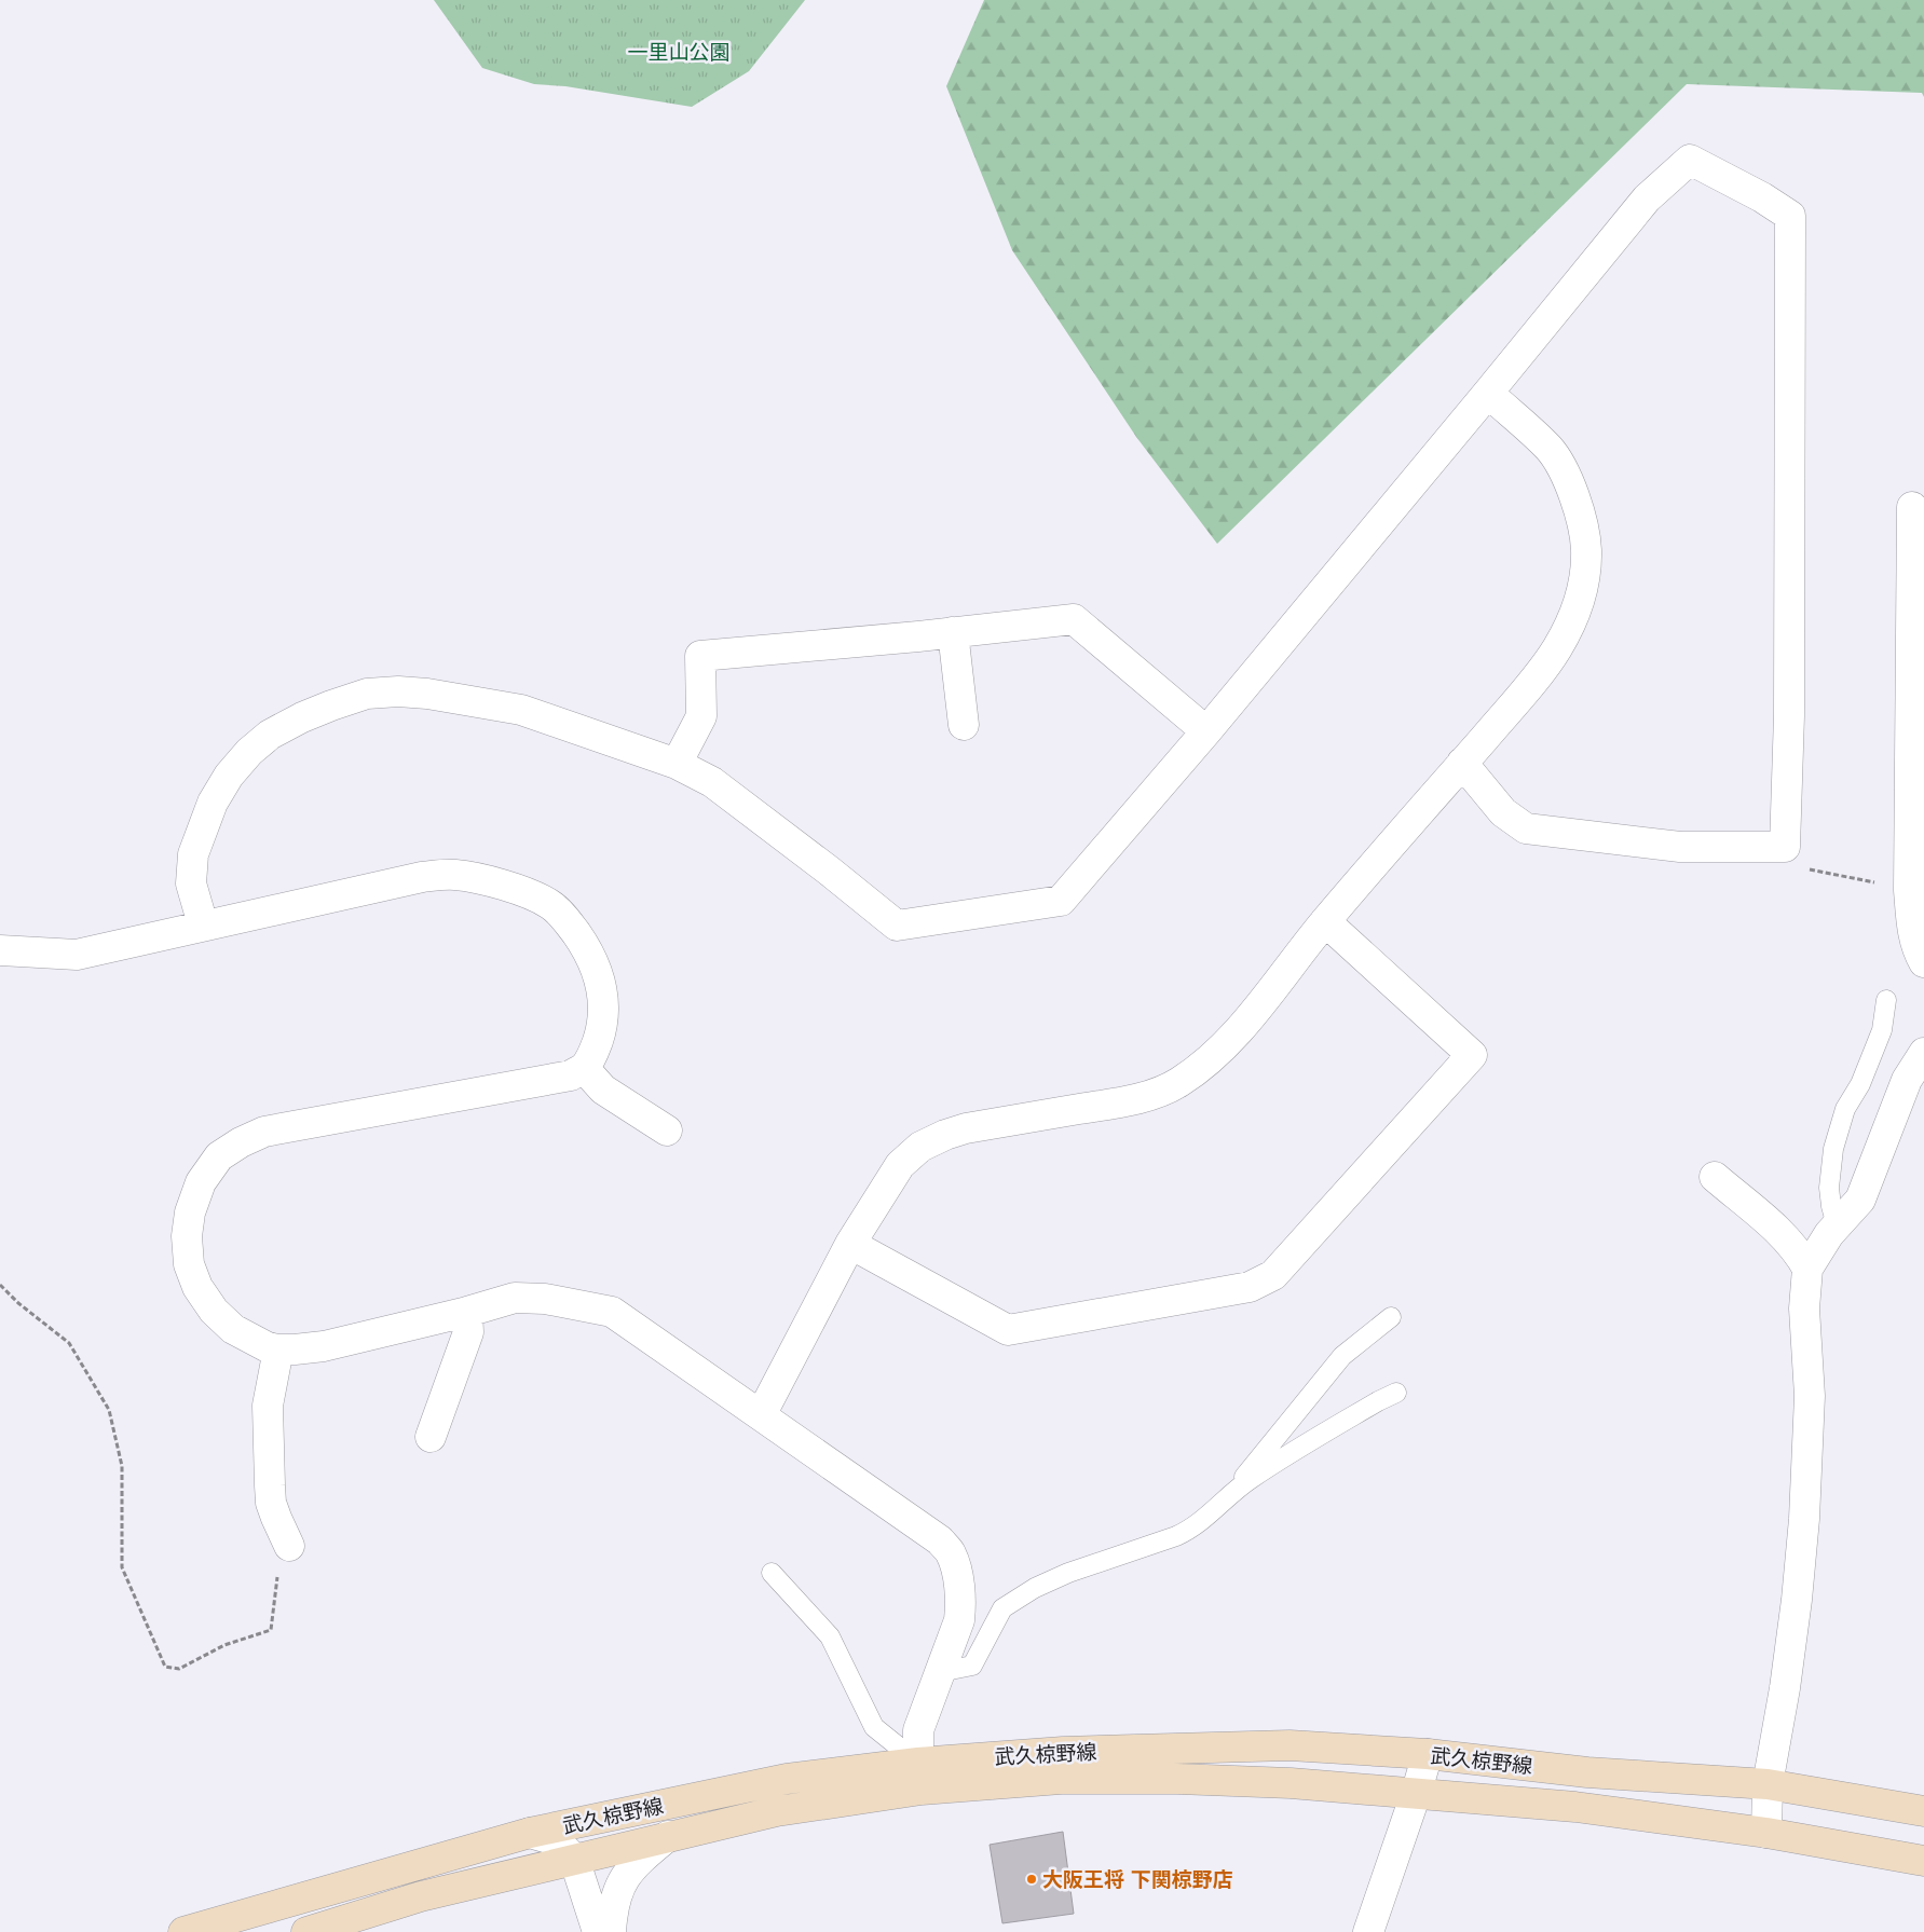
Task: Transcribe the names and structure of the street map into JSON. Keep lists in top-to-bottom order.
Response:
{
  "streets": {
    "main road": ["武久椋野線"]
  },
  "parks": ["一里山公園"],
  "places": ["大阪王将 下関椋野店"]
}
